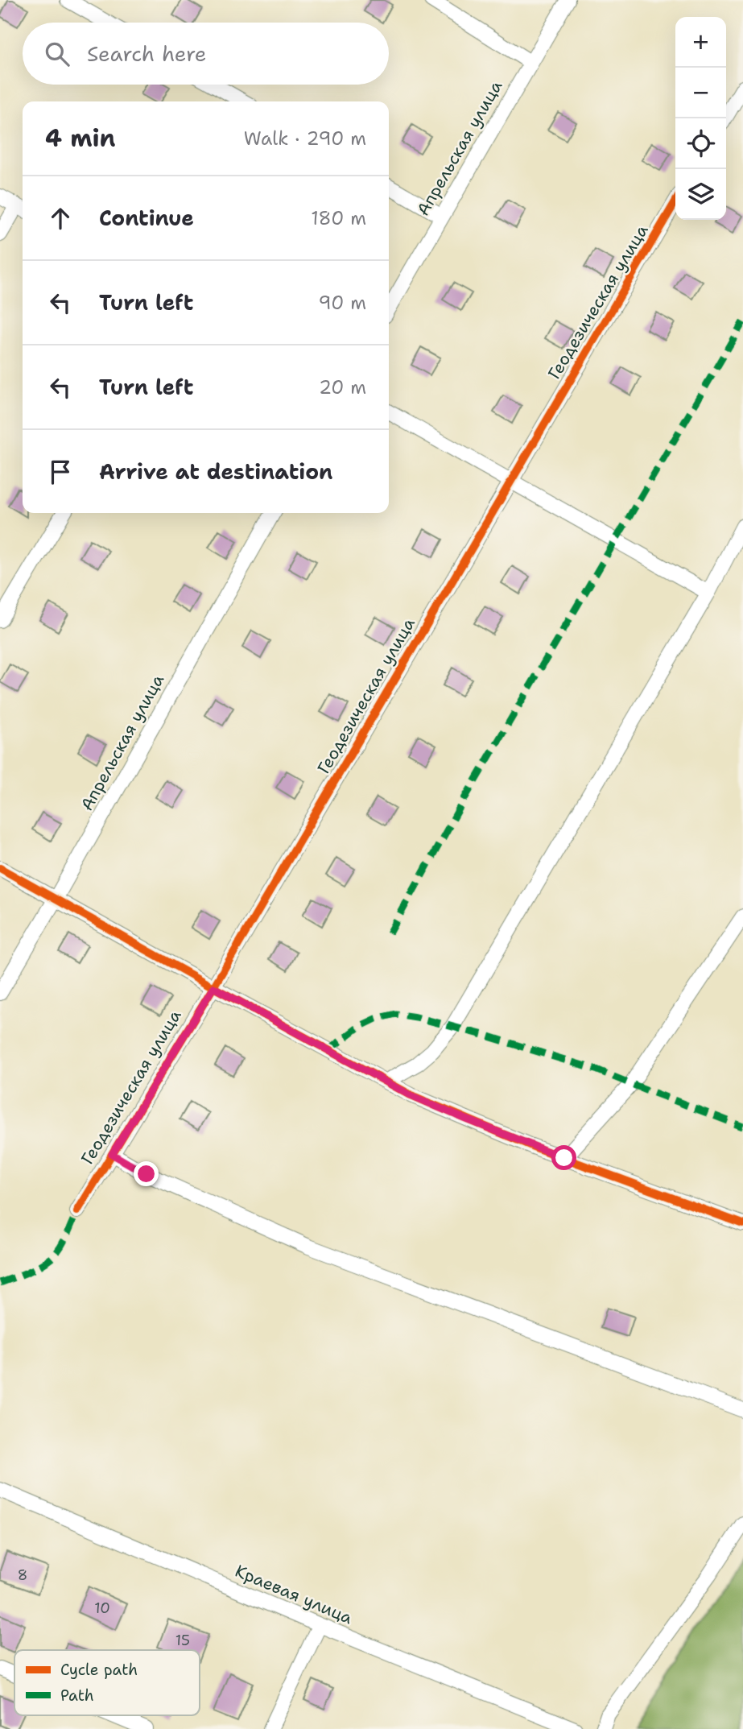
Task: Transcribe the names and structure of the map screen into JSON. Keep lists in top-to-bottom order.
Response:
{
  "streets": {
    "street": ["Апрельская улица", "Геодезическая улица", "Краевая улица"]
  },
  "house_numbers": ["8", "10", "15"],
  "legend": ["Cycle path", "Path"],
  "page": {
    "map_buttons": ["+", "−"],
    "search": "Search here",
    "heading": ["4 min", "Walk · 290 m"],
    "list": [
      ["Continue", "180 m"],
      ["Turn left", "90 m"],
      ["Turn left", "20 m"],
      "Arrive at destination"
    ]
  }
}
